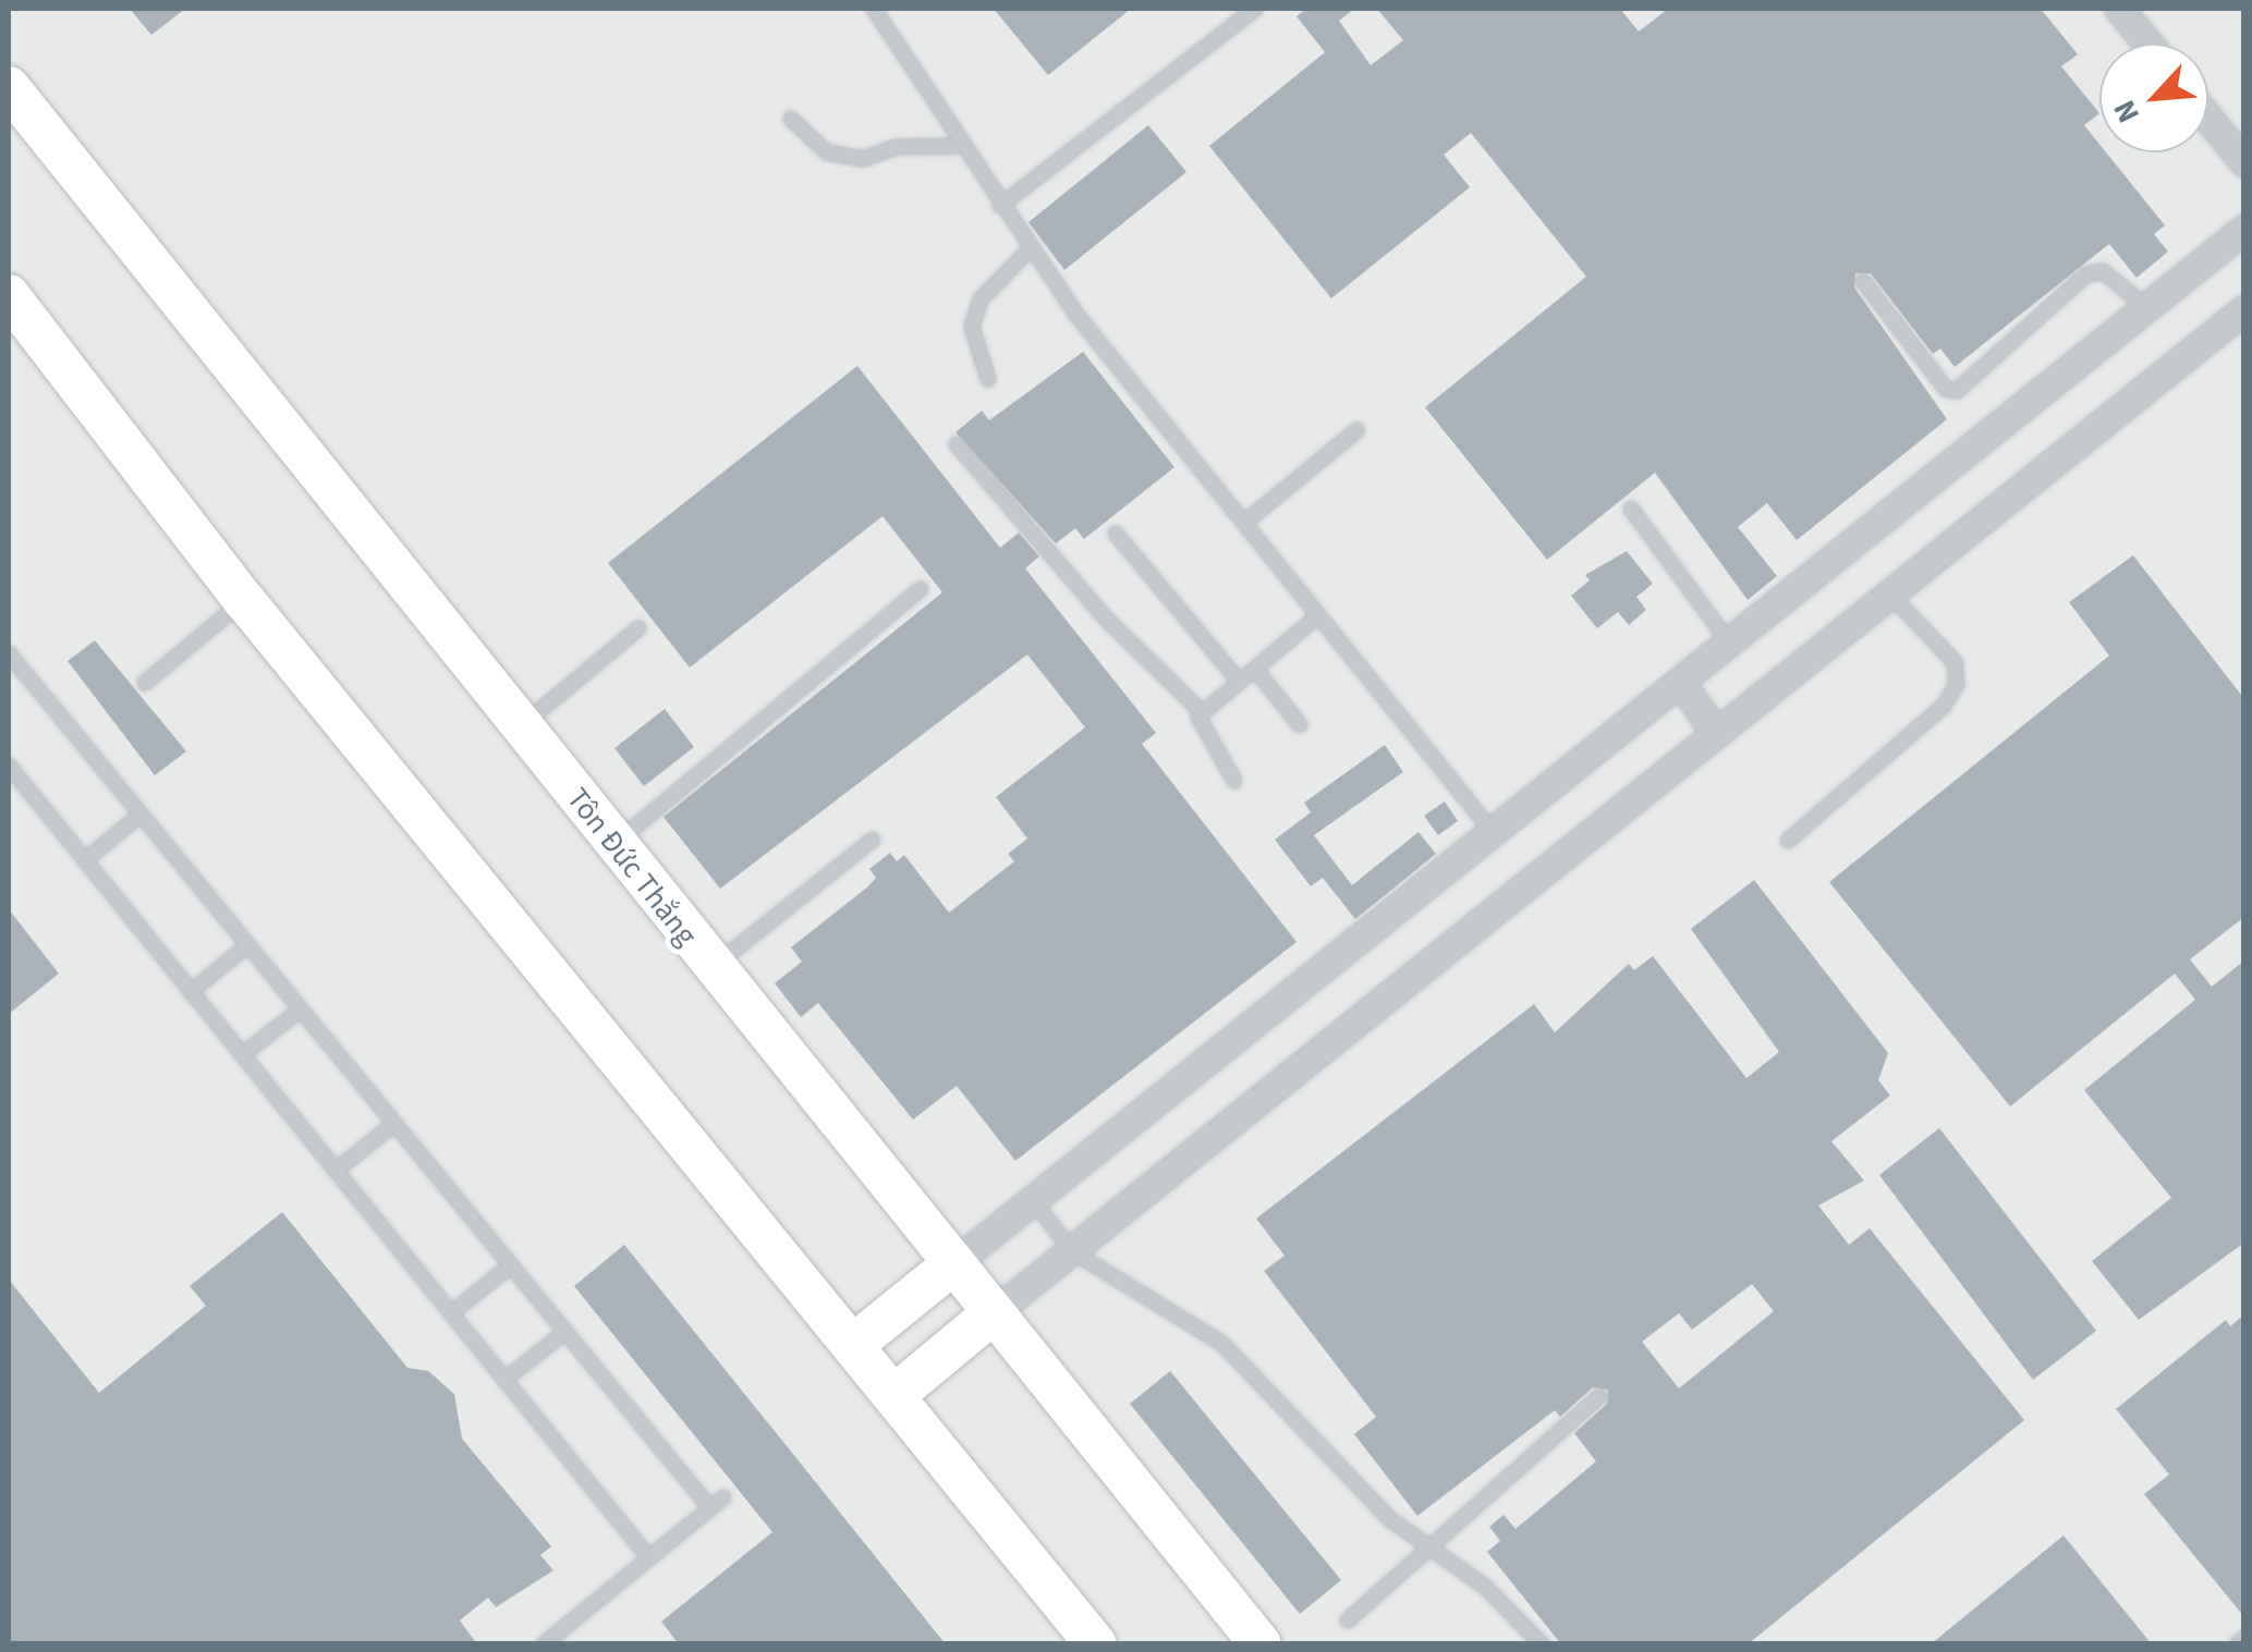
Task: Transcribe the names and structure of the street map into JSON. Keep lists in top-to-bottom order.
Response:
{
  "streets": {
    "main road": ["Tôn Đức Thắng"]
  },
  "north": "bottom left"
}
